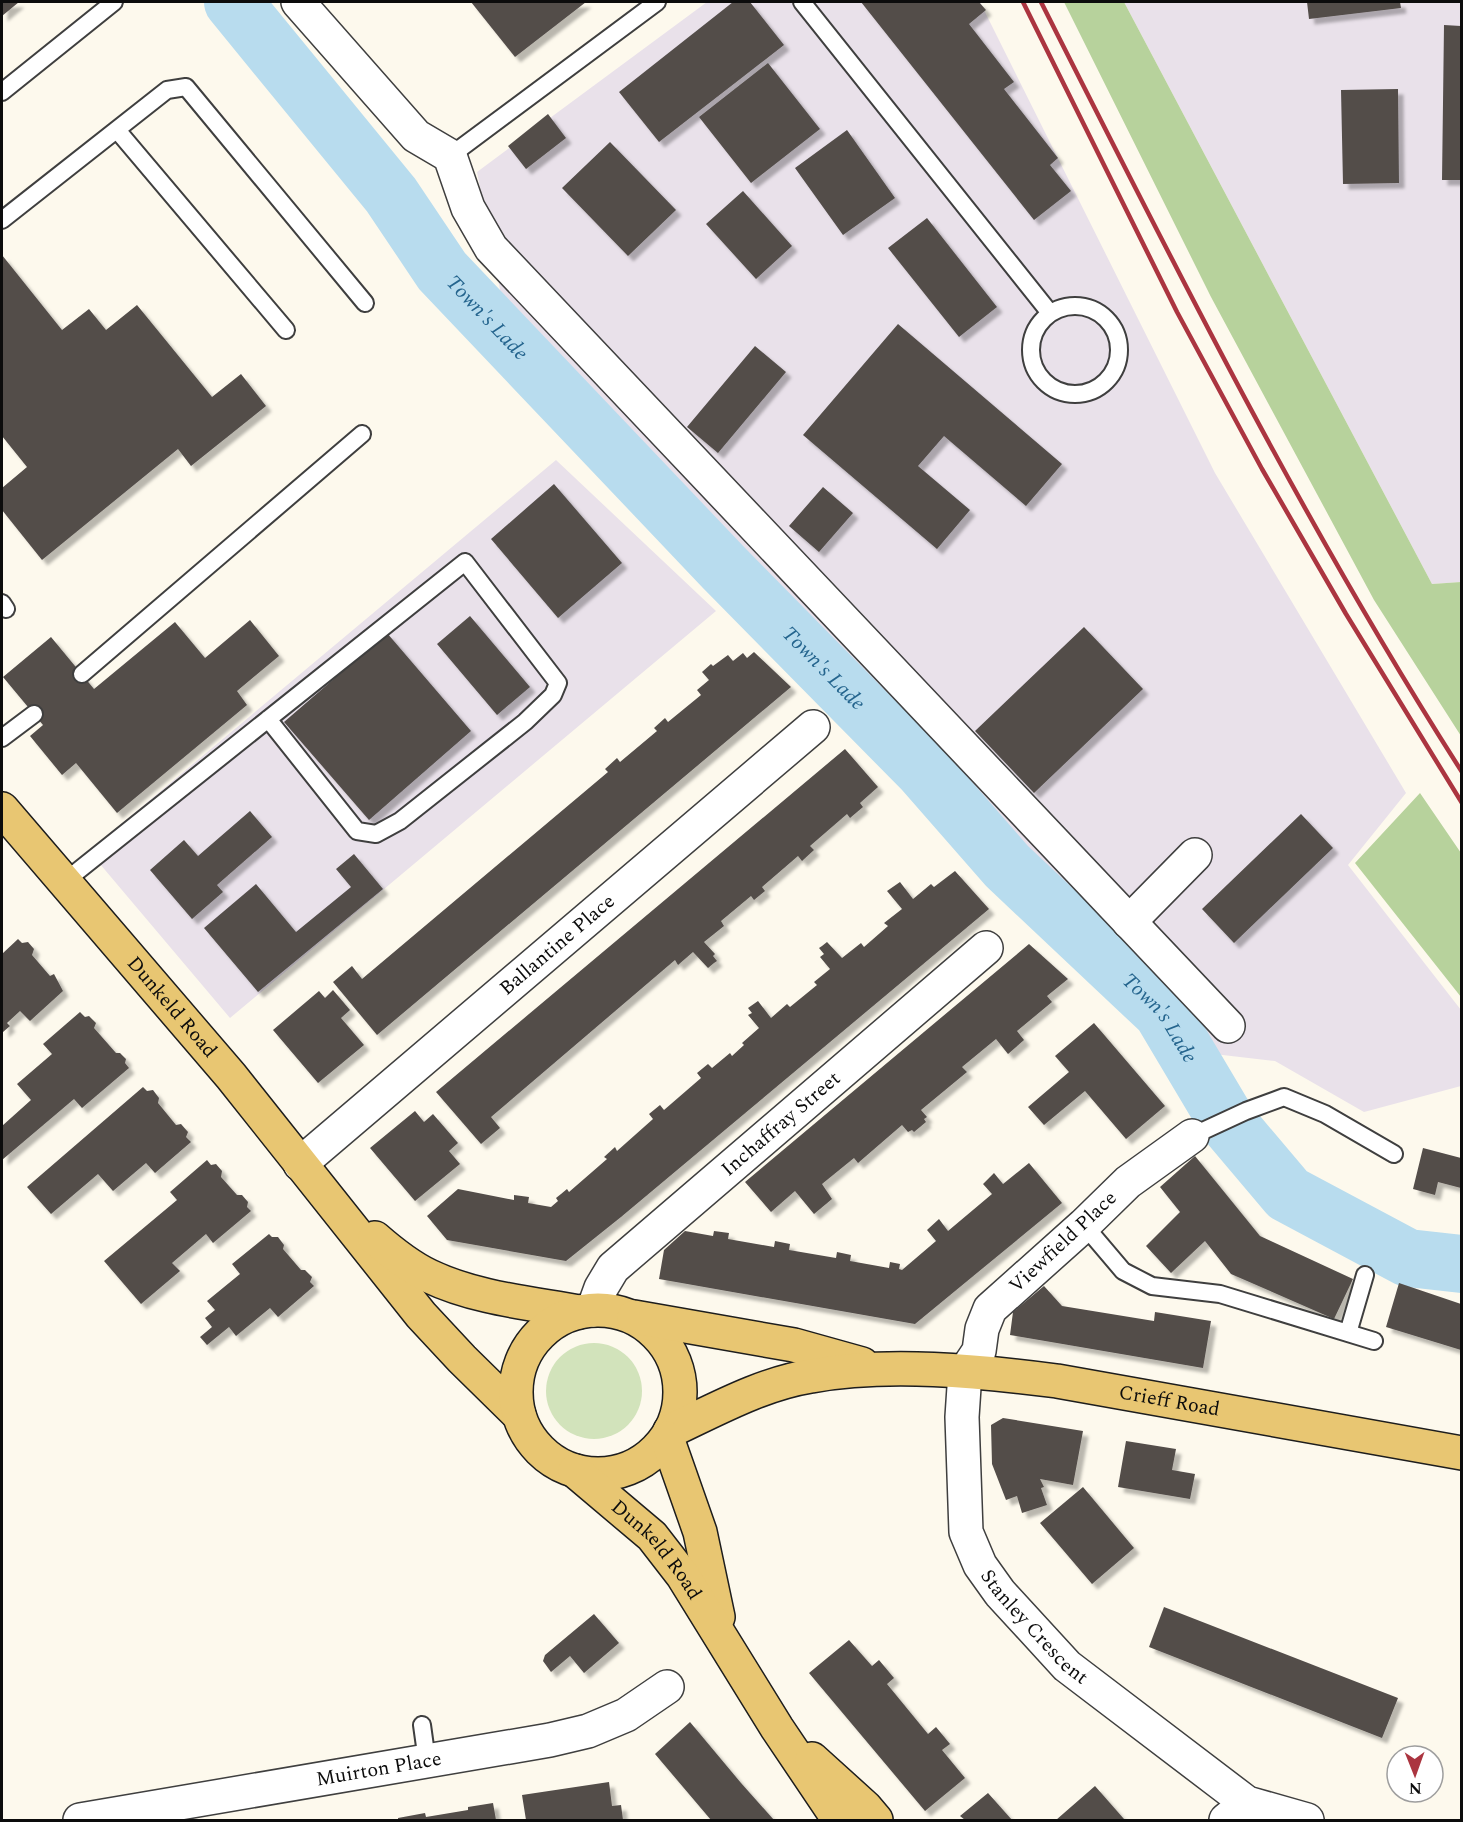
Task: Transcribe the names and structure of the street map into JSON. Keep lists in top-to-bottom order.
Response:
{
  "streets": {
    "main road": ["Dunkeld Road", "Crieff Road"],
    "street": [
      "Ballantine Place",
      "Inchaffray Street",
      "Viewfield Place",
      "Stanley Crescent",
      "Muirton Place"
    ]
  },
  "crossings": [
    ["Ballantine Place", "Dunkeld Road"],
    ["Dunkeld Road", "Inchaffray Street"],
    ["Dunkeld Road", "Crieff Road"],
    ["Inchaffray Street", "Crieff Road"],
    ["Viewfield Place", "Crieff Road"],
    ["Viewfield Place", "Stanley Crescent"],
    ["Crieff Road", "Stanley Crescent"]
  ],
  "water": ["Town's Lade"],
  "north": "bottom"
}
